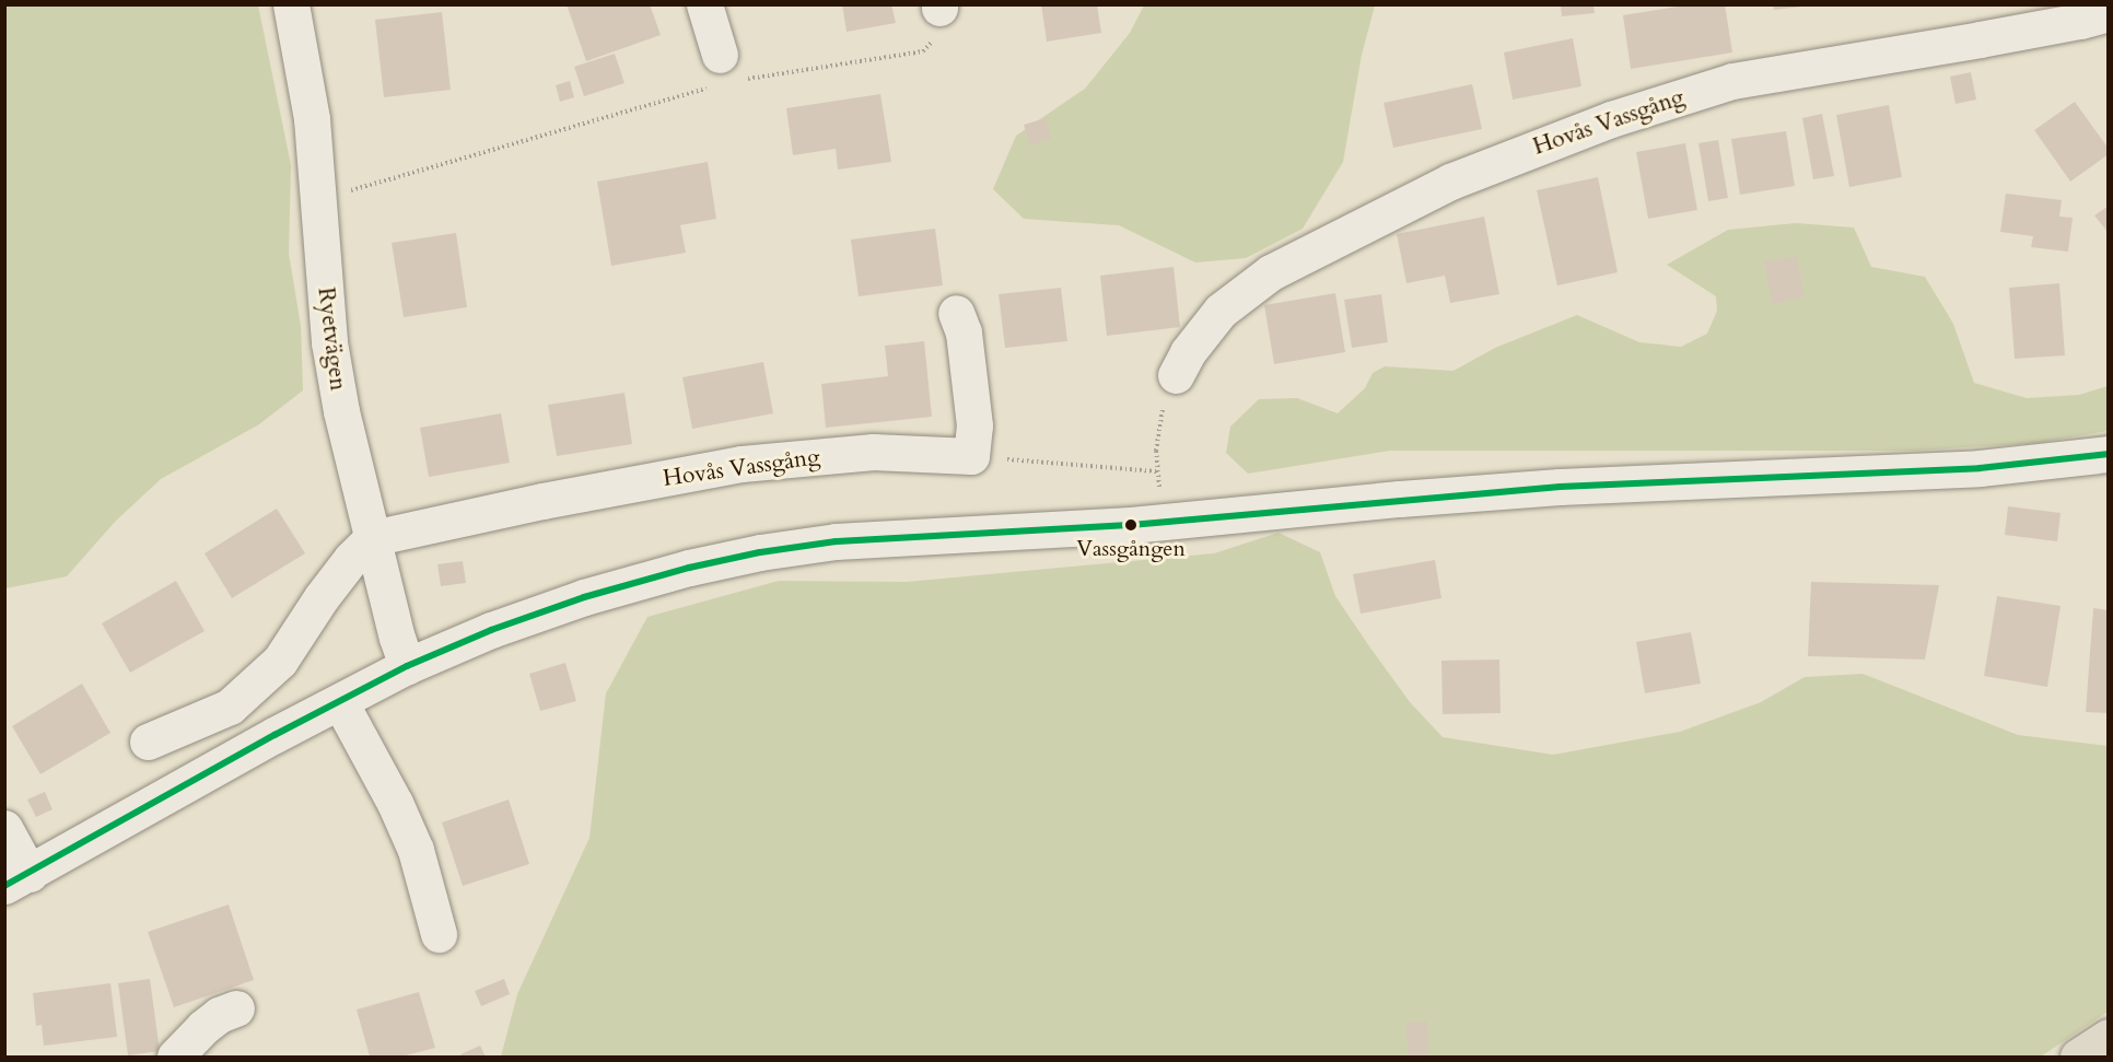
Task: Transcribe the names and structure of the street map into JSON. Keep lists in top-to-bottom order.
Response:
{
  "streets": {
    "street": ["Hovås Vassgång", "Ryetvägen"]
  },
  "crossings": [
    ["Hovås Vassgång", "Ryetvägen"]
  ],
  "places": ["Vassgången"]
}
